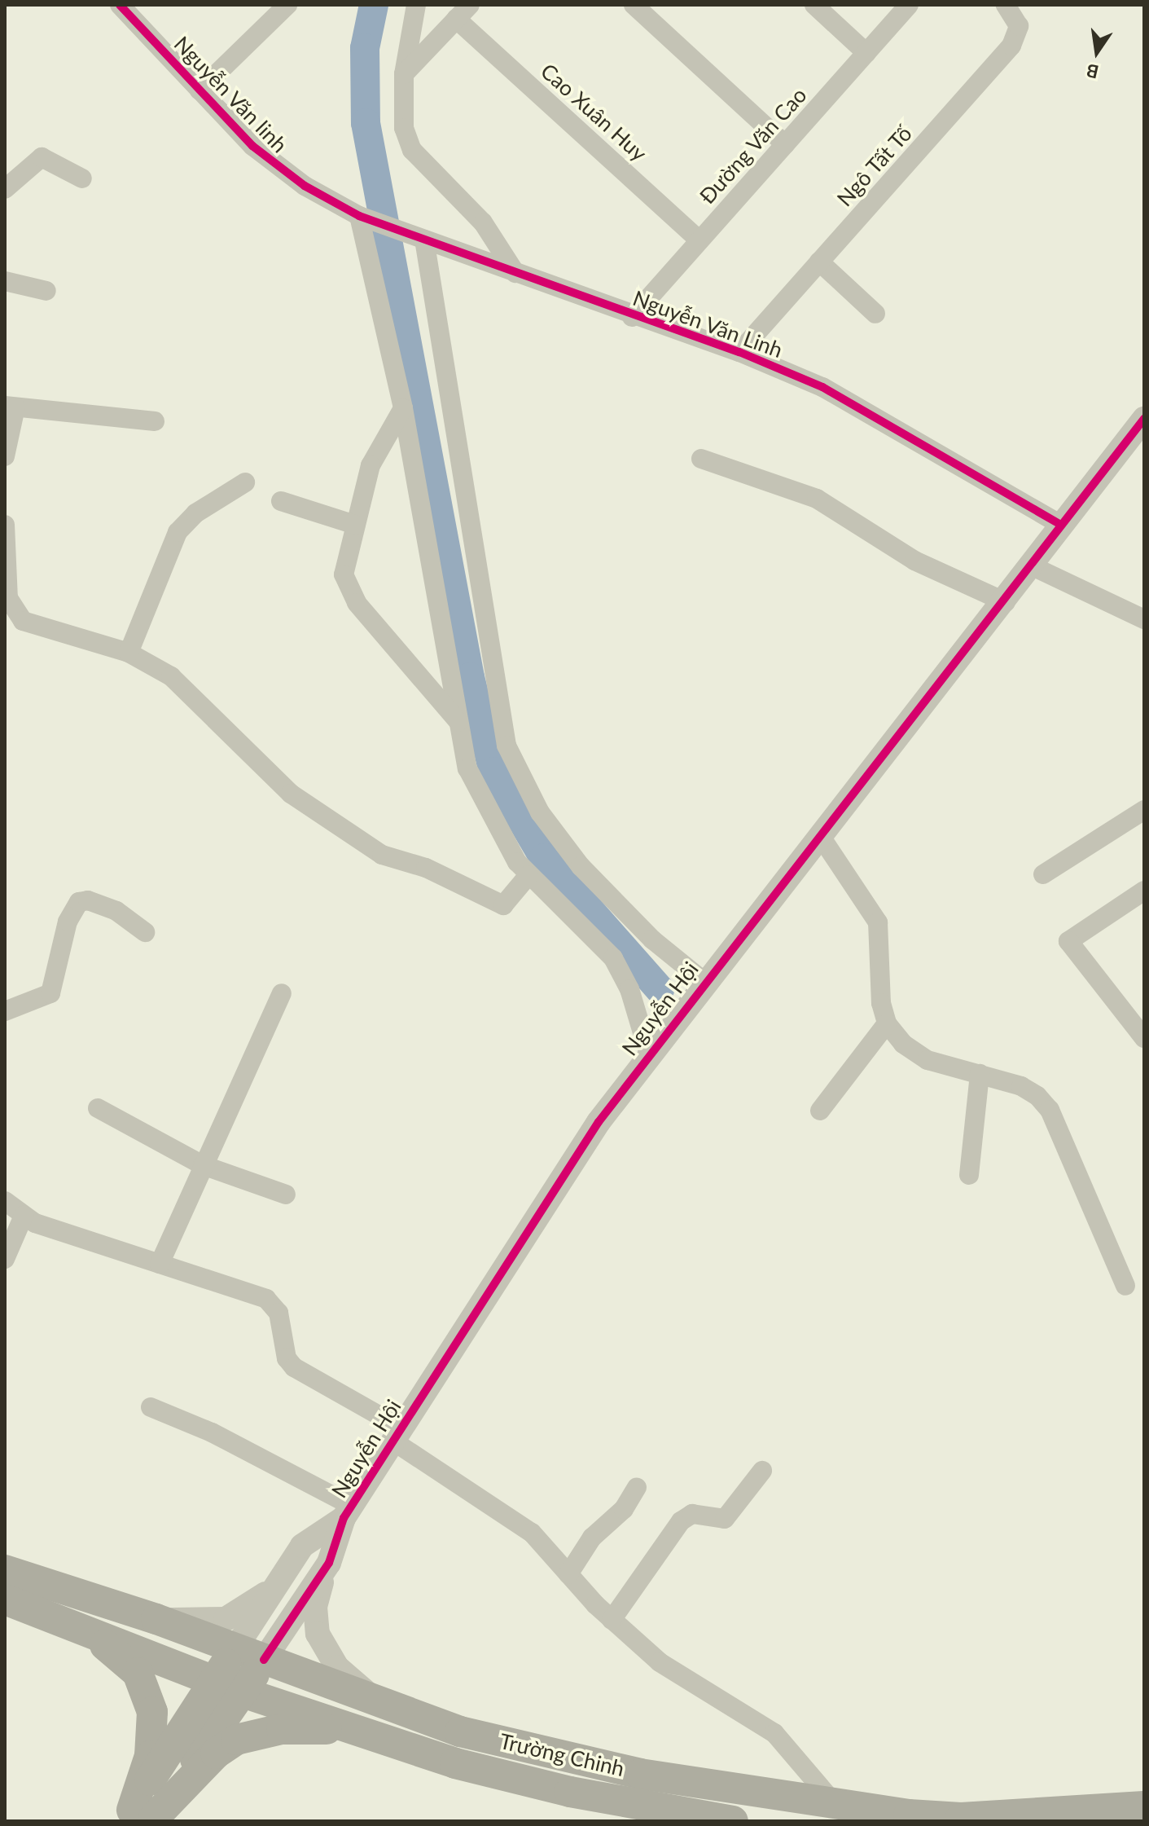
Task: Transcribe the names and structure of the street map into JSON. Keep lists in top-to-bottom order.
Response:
{
  "streets": {
    "highway": ["Nguyễn Hội", "Trường Chinh"],
    "street": [
      "Nguyễn Văn linh",
      "Cao Xuân Huy",
      "Đường Văn Cao",
      "Ngô Tất Tố",
      "Nguyễn Văn Linh"
    ]
  },
  "crossings": [
    ["Nguyễn Văn linh", "Nguyễn Văn Linh"],
    ["Cao Xuân Huy", "Đường Văn Cao"],
    ["Đường Văn Cao", "Nguyễn Văn Linh"],
    ["Ngô Tất Tố", "Nguyễn Văn Linh"],
    ["Nguyễn Văn Linh", "Nguyễn Hội"],
    ["Nguyễn Hội", "Trường Chinh"]
  ],
  "north": "bottom"
}
